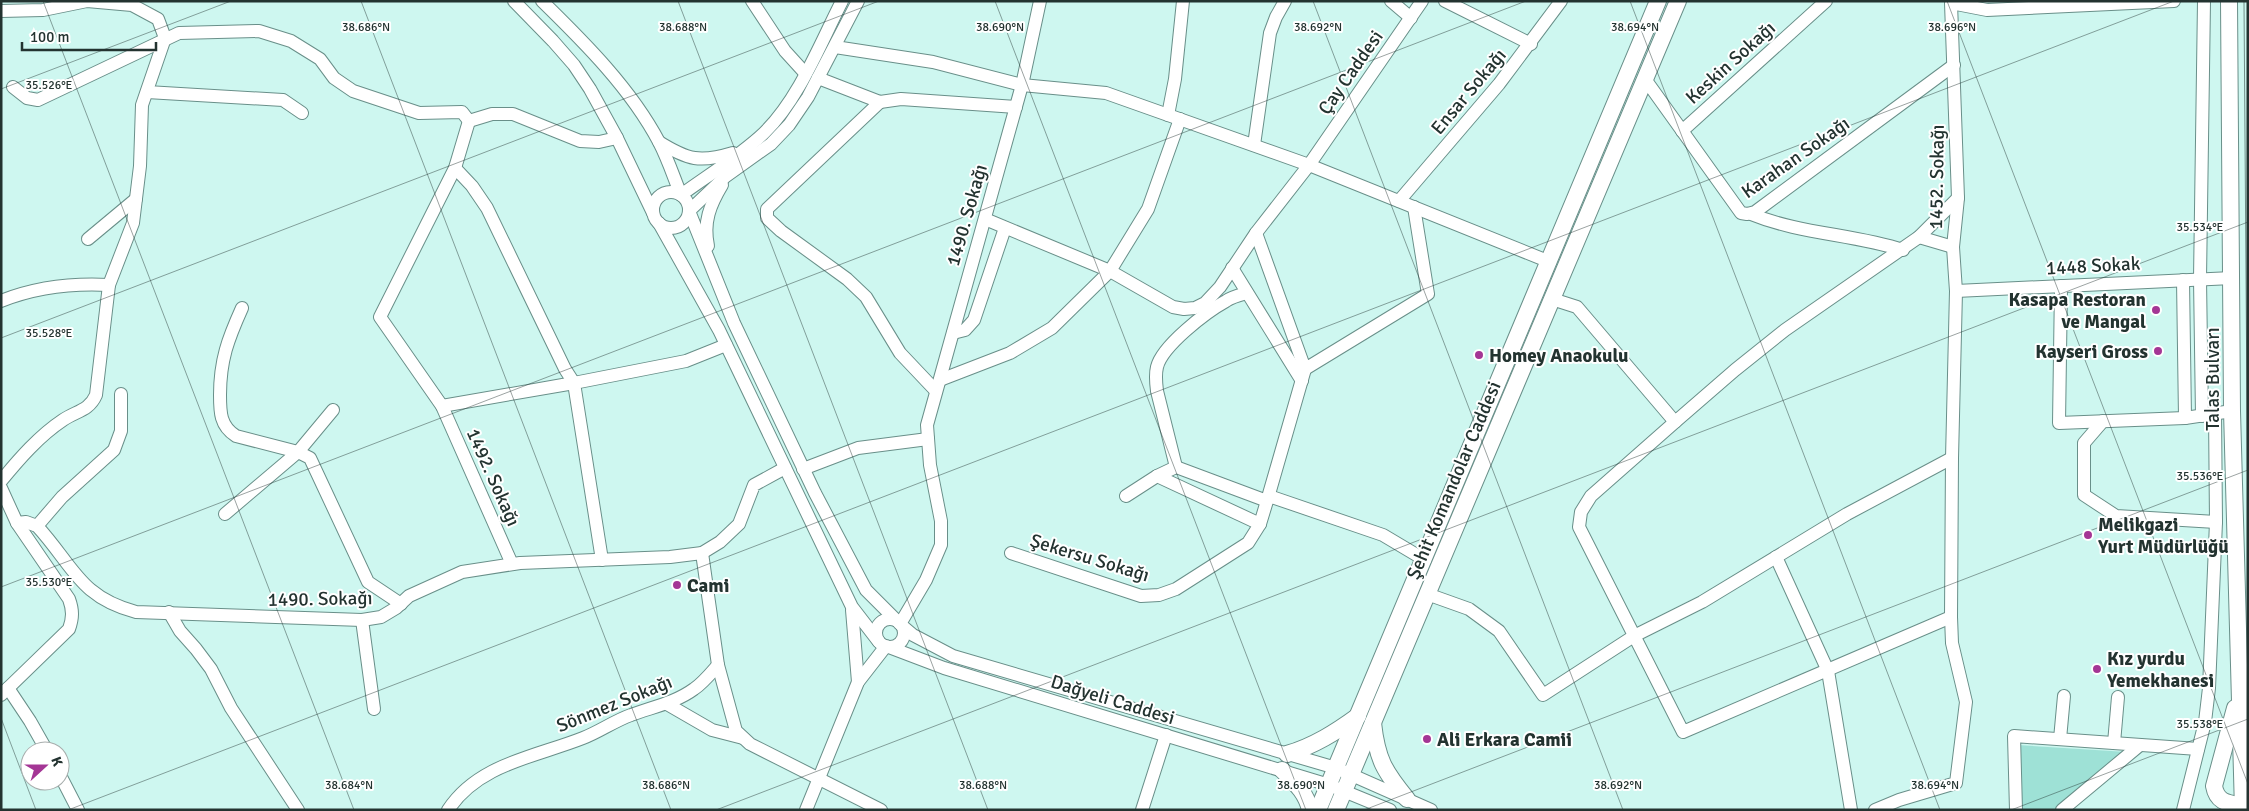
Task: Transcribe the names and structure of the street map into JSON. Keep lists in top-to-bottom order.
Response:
{
  "streets": {
    "main road": ["Talas Bulvarı", "Şehit Komandolar Caddesi"],
    "street": [
      "Keskin Sokağı",
      "Çay Caddesi",
      "Ensar Sokağı",
      "Karahan Sokağı",
      "1452. Sokağı",
      "1490. Sokağı",
      "1448 Sokak",
      "1492. Sokağı",
      "Şekersu Sokağı",
      "Dağyeli Caddesi",
      "Sönmez Sokağı"
    ]
  },
  "crossings": [
    ["Keskin Sokağı", "Karahan Sokağı"],
    ["Çay Caddesi", "1490. Sokağı"],
    ["Karahan Sokağı", "1452. Sokağı"],
    ["Karahan Sokağı", "Şehit Komandolar Caddesi"],
    ["1452. Sokağı", "1448 Sokak"],
    ["1490. Sokağı", "1492. Sokağı"],
    ["1490. Sokağı", "Dağyeli Caddesi"],
    ["1448 Sokak", "Talas Bulvarı"],
    ["Şehit Komandolar Caddesi", "Dağyeli Caddesi"]
  ],
  "places": [
    "Kasapa Restoran ve Mangal",
    "Kayseri Gross",
    "Homey Anaokulu",
    "Melikgazi Yurt Müdürlüğü",
    "Cami",
    "Kız yurdu Yemekhanesi",
    "Ali Erkara Camii"
  ],
  "scale_bar": "100 m",
  "north": "right",
  "coordinates": [
    "38.686°N",
    "38.690°N",
    "38.688°N",
    "38.692°N",
    "38.694°N",
    "38.696°N",
    "35.526°E",
    "35.534°E",
    "35.528°E",
    "35.536°E",
    "35.530°E",
    "35.538°E",
    "38.684°N"
  ]
}
